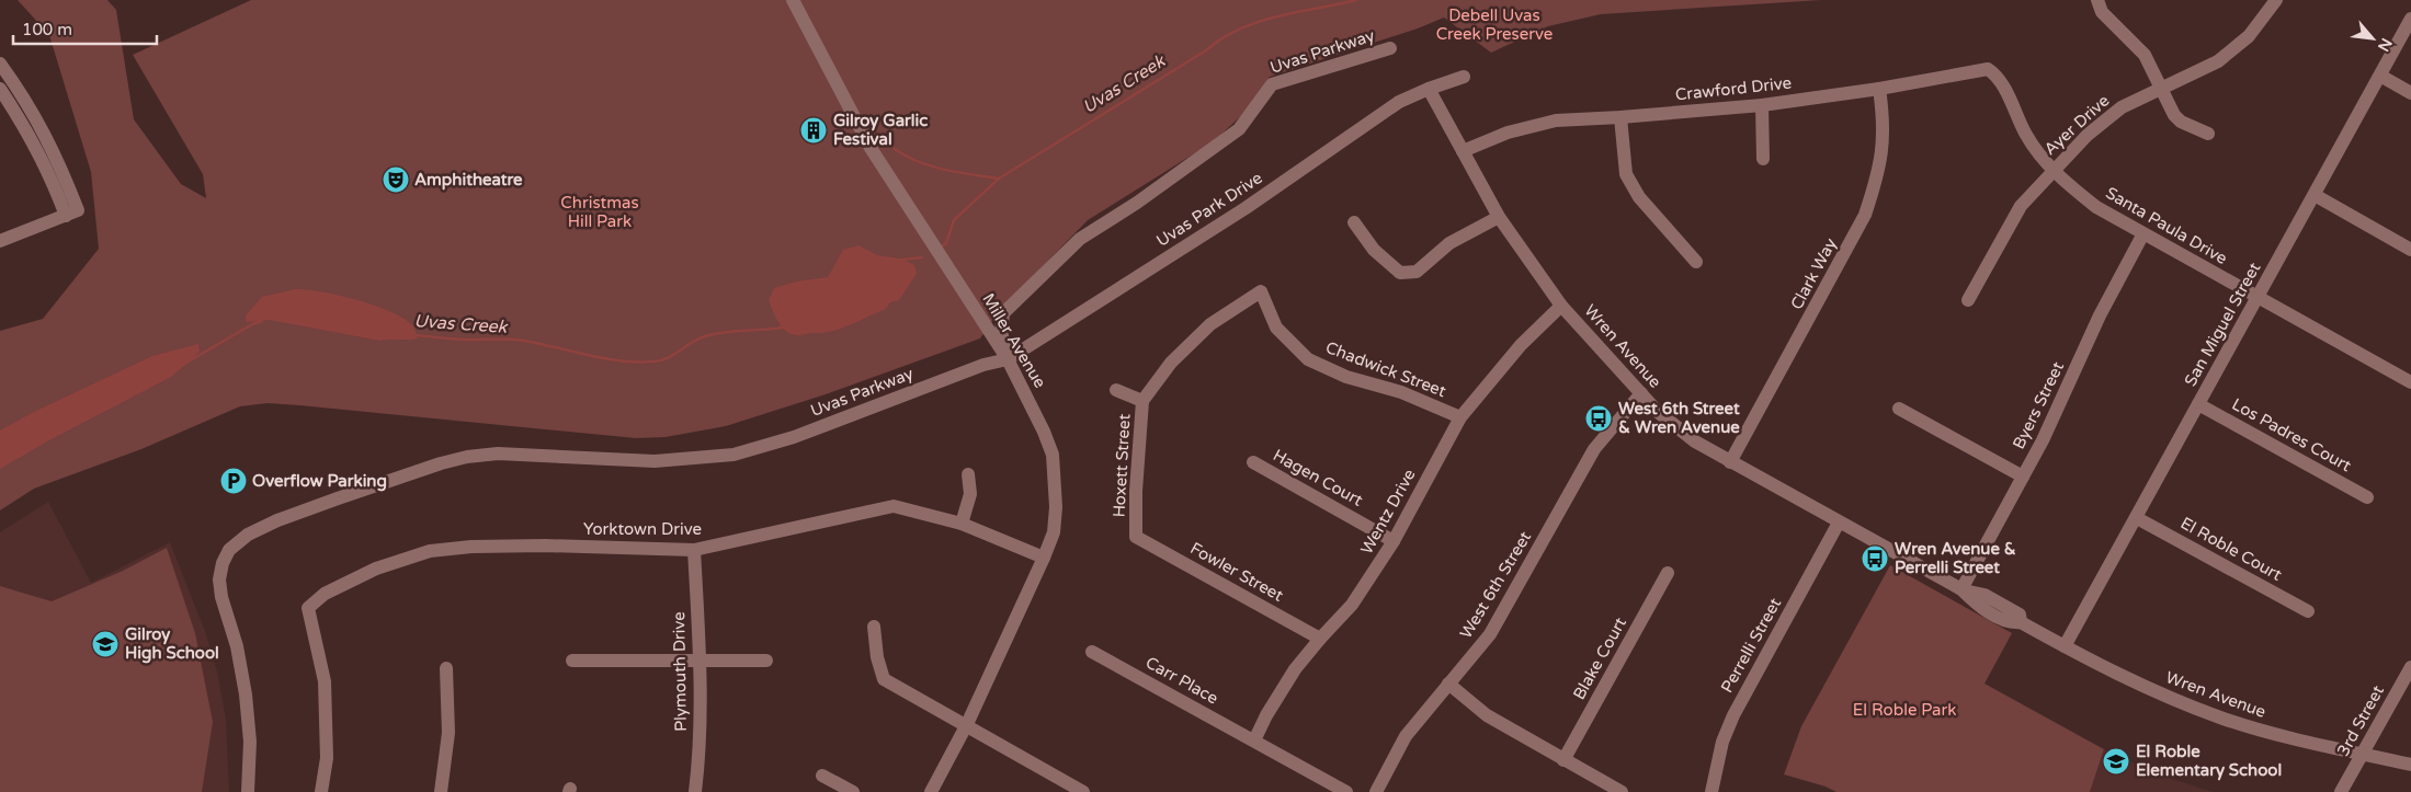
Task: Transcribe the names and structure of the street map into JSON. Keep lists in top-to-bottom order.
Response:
{
  "streets": {
    "street": [
      "Uvas Parkway",
      "Crawford Drive",
      "Ayer Drive",
      "Uvas Park Drive",
      "Santa Paula Drive",
      "Clark Way",
      "San Miguel Street",
      "Miller Avenue",
      "Wren Avenue",
      "Chadwick Street",
      "Byers Street",
      "Los Padres Court",
      "Hoxett Street",
      "Hagen Court",
      "Wentz Drive",
      "Yorktown Drive",
      "El Roble Court",
      "Fowler Street",
      "West 6th Street",
      "Perrelli Street",
      "Blake Court",
      "Plymouth Drive",
      "Carr Place",
      "3rd Street"
    ]
  },
  "crossings": [
    ["Uvas Parkway", "Uvas Park Drive"],
    ["Uvas Parkway", "Miller Avenue"],
    ["Crawford Drive", "Santa Paula Drive"],
    ["Crawford Drive", "Clark Way"],
    ["Crawford Drive", "Wren Avenue"],
    ["Ayer Drive", "Santa Paula Drive"],
    ["Uvas Park Drive", "Miller Avenue"],
    ["Uvas Park Drive", "Wren Avenue"],
    ["Santa Paula Drive", "San Miguel Street"],
    ["Santa Paula Drive", "Byers Street"],
    ["Clark Way", "Wren Avenue"],
    ["San Miguel Street", "Wren Avenue"],
    ["San Miguel Street", "Los Padres Court"],
    ["San Miguel Street", "El Roble Court"],
    ["Miller Avenue", "Yorktown Drive"],
    ["Wren Avenue", "Byers Street"],
    ["Wren Avenue", "Wentz Drive"],
    ["Wren Avenue", "West 6th Street"],
    ["Wren Avenue", "Perrelli Street"],
    ["Wren Avenue", "3rd Street"],
    ["Chadwick Street", "Hoxett Street"],
    ["Chadwick Street", "Wentz Drive"],
    ["Hoxett Street", "Fowler Street"],
    ["Hagen Court", "Wentz Drive"],
    ["Wentz Drive", "Fowler Street"],
    ["Wentz Drive", "Carr Place"],
    ["Yorktown Drive", "Plymouth Drive"]
  ],
  "water": ["Uvas Creek"],
  "parks": ["Debell Uvas Creek Preserve", "Christmas Hill Park", "El Roble Park"],
  "places": {
    "building": ["Gilroy Garlic Festival"],
    "theatre": ["Amphitheatre"],
    "bus stop": ["West 6th Street & Wren Avenue", "Wren Avenue & Perrelli Street"],
    "parking": ["Overflow Parking"],
    "school or university": ["Gilroy High School", "El Roble Elementary School"]
  },
  "scale_bar": "100 m",
  "north": "bottom right"
}
